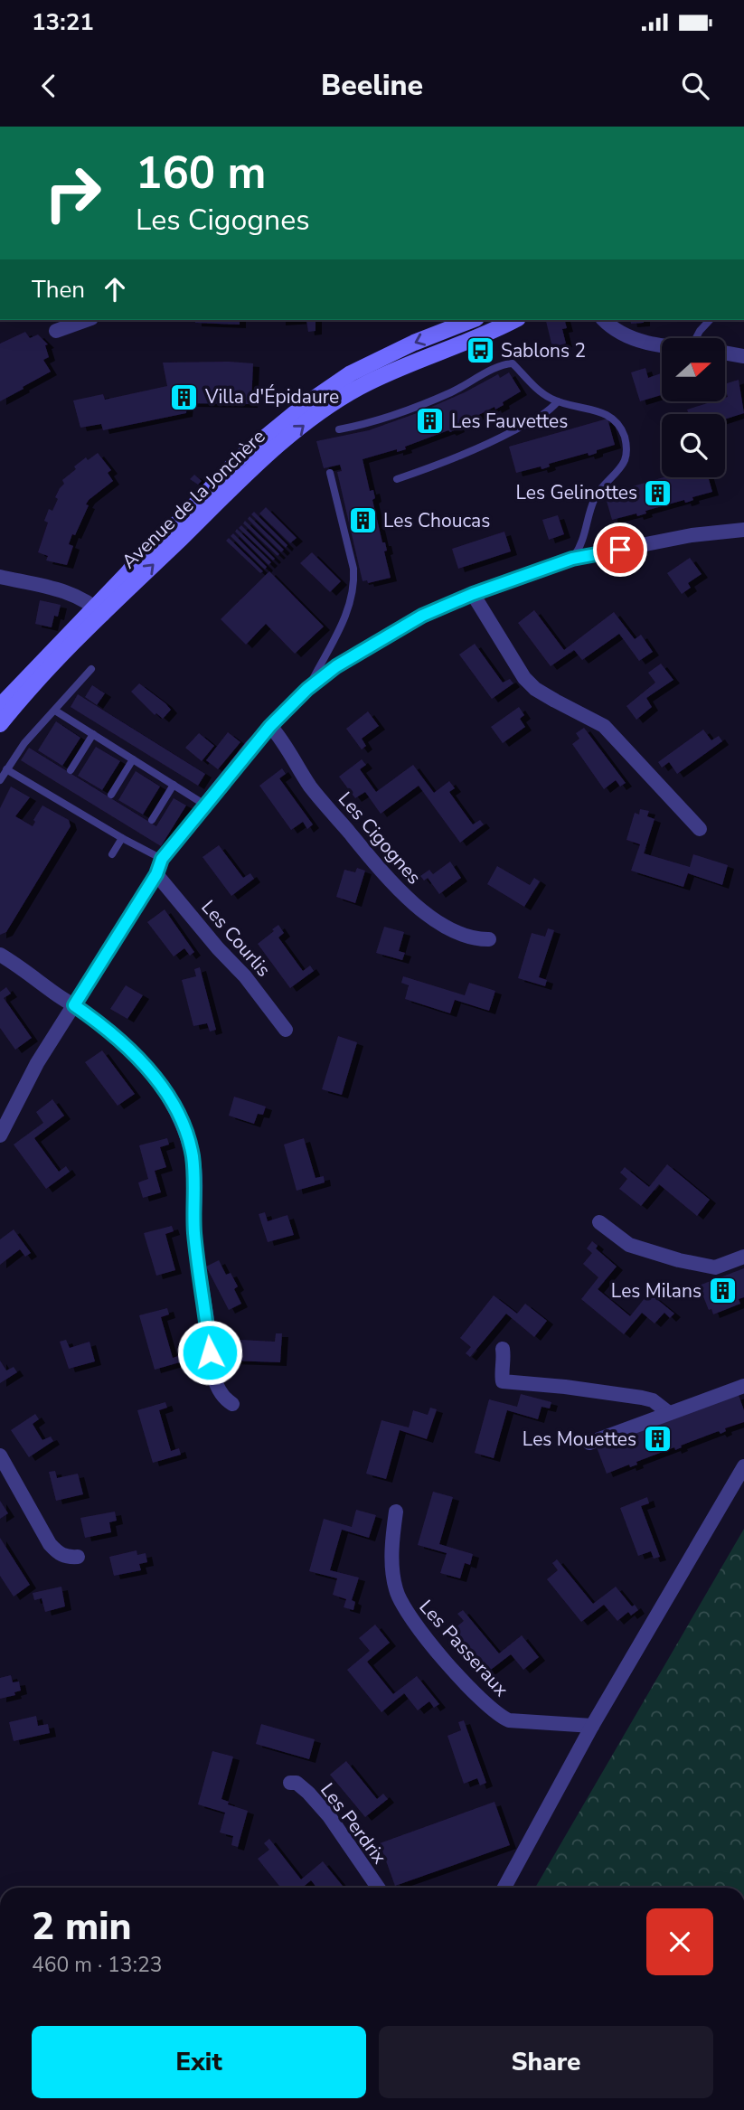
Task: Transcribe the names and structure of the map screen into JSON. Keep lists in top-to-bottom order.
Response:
{
  "streets": {
    "street": [
      "Avenue de la Jonchère",
      "Les Cigognes",
      "Les Courlis",
      "Les Passeraux",
      "Les Perdrix"
    ]
  },
  "places": {
    "bus stop": ["Sablons 2"],
    "building": [
      "Villa d'Épidaure",
      "Les Fauvettes",
      "Les Gelinottes",
      "Les Choucas",
      "Les Milans",
      "Les Mouettes"
    ]
  },
  "north": "right",
  "page": {
    "status": "13:21",
    "header": "Beeline",
    "turn": ["160 m", "Les Cigognes"],
    "then": "Then",
    "heading": ["2 min", "460 m · 13:23"],
    "buttons": ["Exit", "Share"]
  }
}
